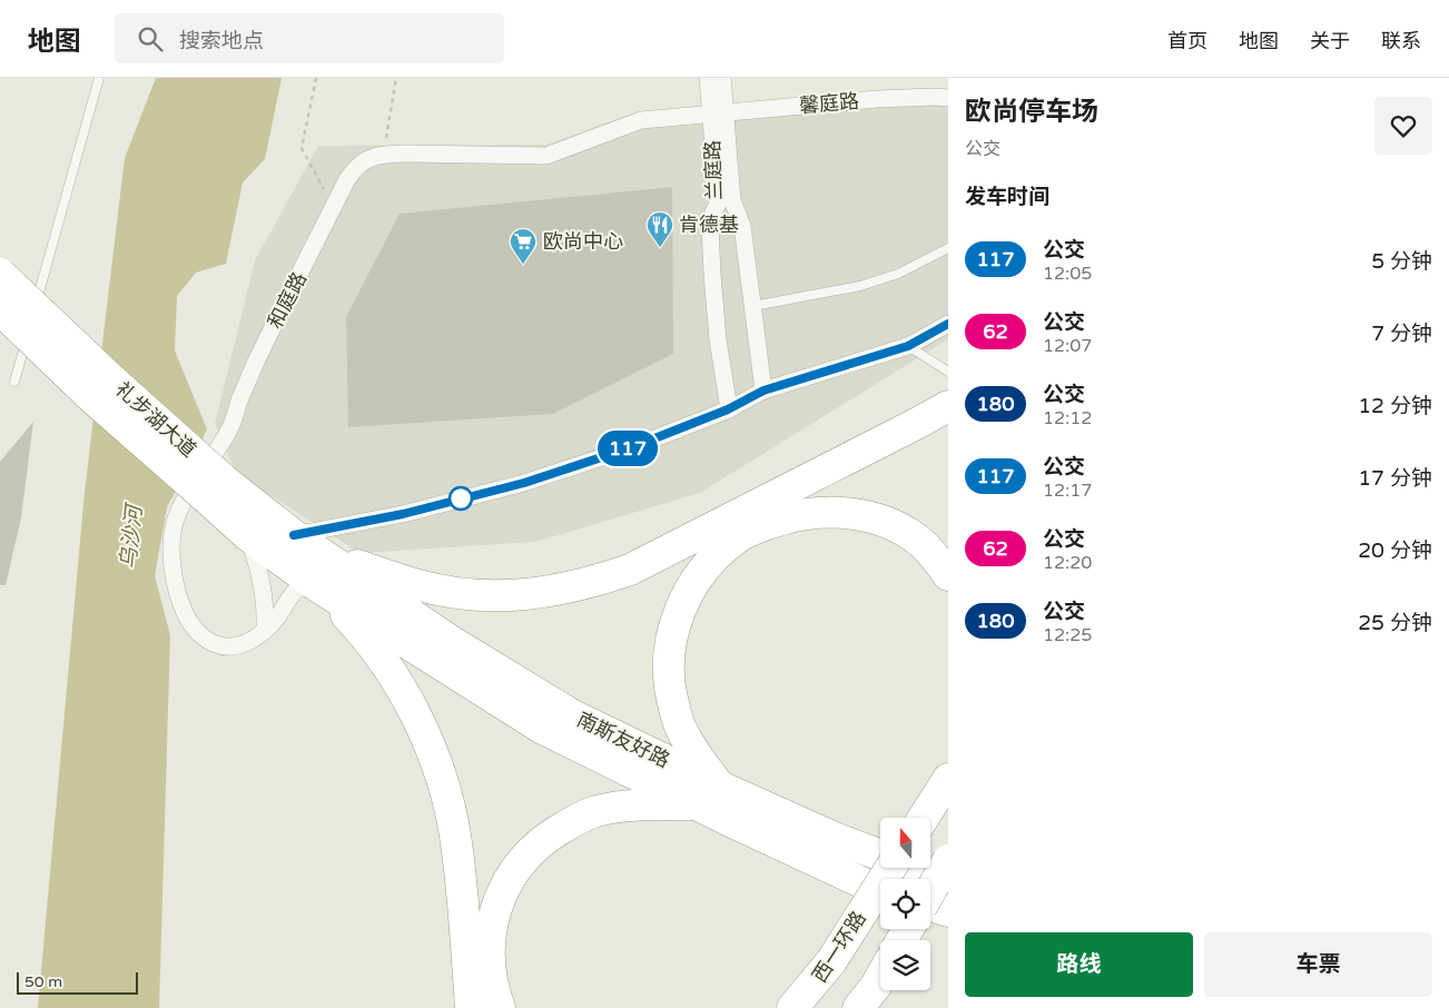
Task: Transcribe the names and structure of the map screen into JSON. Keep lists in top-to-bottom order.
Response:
{
  "streets": {
    "highway": ["礼步湖大道", "南斯友好路", "西一环路"],
    "street": ["馨庭路", "兰庭路", "和庭路"]
  },
  "crossings": [
    ["馨庭路", "兰庭路"],
    ["馨庭路", "和庭路"],
    ["兰庭路", "和庭路"],
    ["和庭路", "礼步湖大道"],
    ["和庭路", "南斯友好路"],
    ["礼步湖大道", "南斯友好路"]
  ],
  "water": ["乌沙河"],
  "places": {
    "restaurant": ["肯德基"],
    "supermarket": ["欧尚中心"]
  },
  "lines": ["bus line 117"],
  "scale_bar": "50 m",
  "north": "top",
  "page": {
    "header": "地图",
    "search": "搜索地点",
    "nav": [
      "首页",
      "地图",
      "关于",
      "联系"
    ],
    "on_map": "117",
    "heading": [
      ["欧尚停车场", "公交"],
      "发车时间"
    ],
    "list": [
      {
        "mark": "117",
        "name": "公交",
        "note": "12:05",
        "value": "5 分钟"
      },
      {
        "mark": "62",
        "name": "公交",
        "note": "12:07",
        "value": "7 分钟"
      },
      {
        "mark": "180",
        "name": "公交",
        "note": "12:12",
        "value": "12 分钟"
      },
      {
        "mark": "117",
        "name": "公交",
        "note": "12:17",
        "value": "17 分钟"
      },
      {
        "mark": "62",
        "name": "公交",
        "note": "12:20",
        "value": "20 分钟"
      },
      {
        "mark": "180",
        "name": "公交",
        "note": "12:25",
        "value": "25 分钟"
      }
    ],
    "buttons": ["路线", "车票"],
    "scale": "50 m"
  }
}
